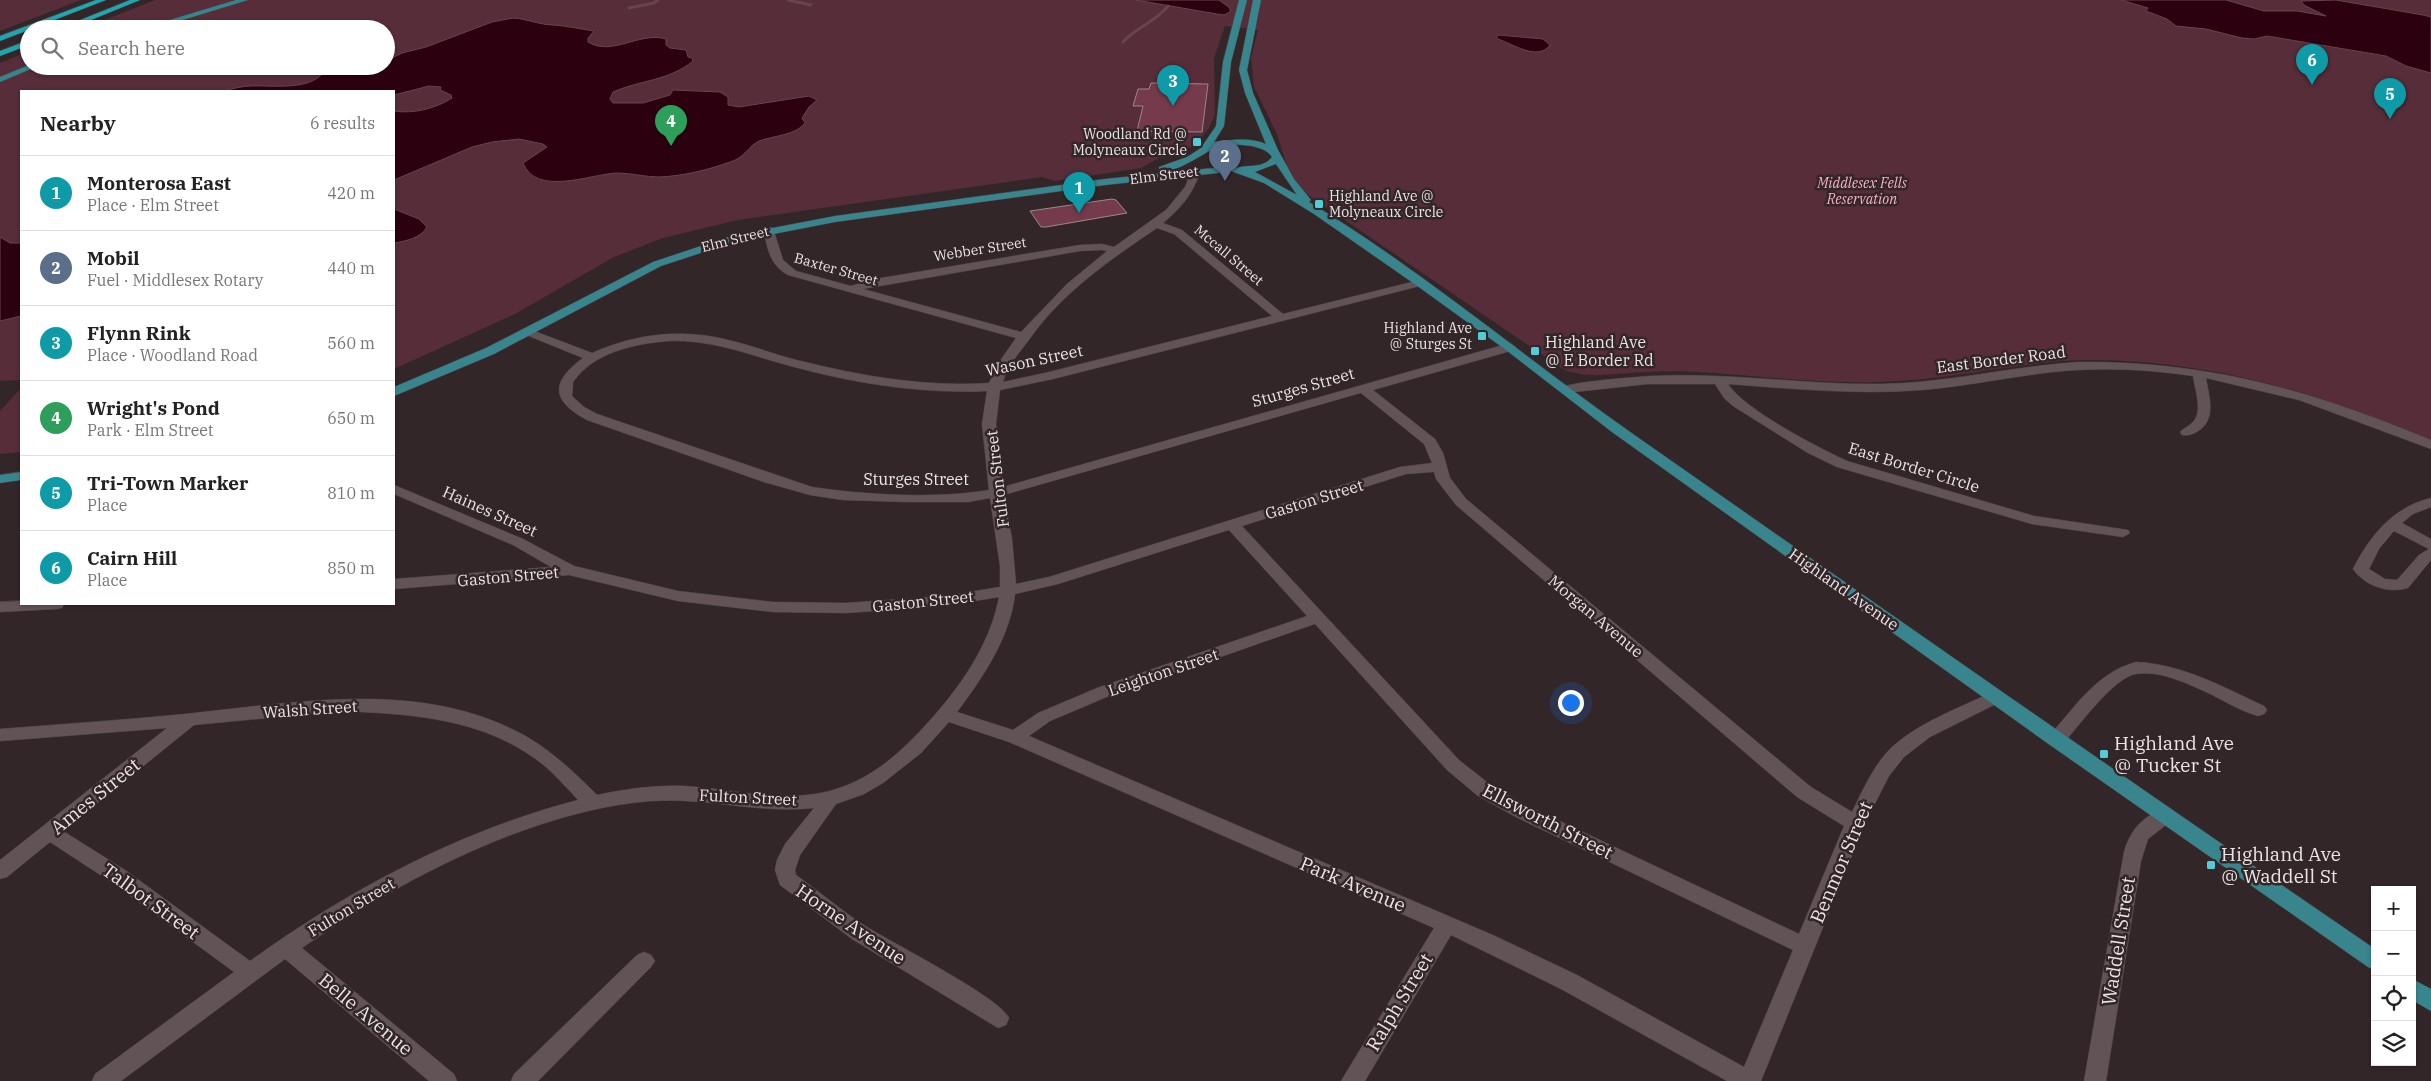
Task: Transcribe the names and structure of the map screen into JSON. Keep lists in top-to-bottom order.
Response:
{
  "streets": {
    "main road": ["Elm Street", "Highland Avenue"],
    "street": [
      "Webber Street",
      "Mccall Street",
      "Baxter Street",
      "East Border Road",
      "Wason Street",
      "Sturges Street",
      "East Border Circle",
      "Fulton Street",
      "Gaston Street",
      "Haines Street",
      "Morgan Avenue",
      "Leighton Street",
      "Walsh Street",
      "Ames Street",
      "Ellsworth Street",
      "Benmor Street",
      "Park Avenue",
      "Talbot Street",
      "Horne Avenue",
      "Waddell Street",
      "Ralph Street",
      "Belle Avenue"
    ]
  },
  "crossings": [
    ["Elm Street", "Baxter Street"],
    ["Elm Street", "Fulton Street"],
    ["Elm Street", "Highland Avenue"],
    ["Webber Street", "Baxter Street"],
    ["Webber Street", "Fulton Street"],
    ["Mccall Street", "Wason Street"],
    ["Mccall Street", "Fulton Street"],
    ["Baxter Street", "Fulton Street"],
    ["East Border Road", "East Border Circle"],
    ["East Border Road", "Highland Avenue"],
    ["Wason Street", "Sturges Street"],
    ["Wason Street", "Fulton Street"],
    ["Wason Street", "Highland Avenue"],
    ["Sturges Street", "Fulton Street"],
    ["Sturges Street", "Highland Avenue"],
    ["Sturges Street", "Morgan Avenue"],
    ["Fulton Street", "Gaston Street"],
    ["Fulton Street", "Walsh Street"],
    ["Fulton Street", "Park Avenue"],
    ["Fulton Street", "Talbot Street"],
    ["Fulton Street", "Horne Avenue"],
    ["Fulton Street", "Belle Avenue"],
    ["Gaston Street", "Haines Street"],
    ["Gaston Street", "Morgan Avenue"],
    ["Gaston Street", "Ellsworth Street"],
    ["Highland Avenue", "Benmor Street"],
    ["Highland Avenue", "Waddell Street"],
    ["Morgan Avenue", "Benmor Street"],
    ["Leighton Street", "Ellsworth Street"],
    ["Leighton Street", "Park Avenue"],
    ["Walsh Street", "Ames Street"],
    ["Ames Street", "Talbot Street"],
    ["Ellsworth Street", "Benmor Street"],
    ["Benmor Street", "Park Avenue"],
    ["Park Avenue", "Ralph Street"]
  ],
  "parks": ["Middlesex Fells Reservation"],
  "places": {
    "transit": [
      "Woodland Rd @ Molyneaux Circle",
      "Highland Ave @ Molyneaux Circle",
      "Highland Ave @ Sturges St",
      "Highland Ave @ E Border Rd",
      "Highland Ave @ Tucker St",
      "Highland Ave @ Waddell St"
    ]
  },
  "page": {
    "search": "Search here",
    "pins": [
      "6",
      "3",
      "5",
      "4",
      "2",
      "1"
    ],
    "heading": ["Nearby", "6 results"],
    "list": [
      {
        "mark": "1",
        "name": "Monterosa East",
        "note": "Place · Elm Street",
        "value": "420 m"
      },
      {
        "mark": "2",
        "name": "Mobil",
        "note": "Fuel · Middlesex Rotary",
        "value": "440 m"
      },
      {
        "mark": "3",
        "name": "Flynn Rink",
        "note": "Place · Woodland Road",
        "value": "560 m"
      },
      {
        "mark": "4",
        "name": "Wright's Pond",
        "note": "Park · Elm Street",
        "value": "650 m"
      },
      {
        "mark": "5",
        "name": "Tri-Town Marker",
        "note": "Place",
        "value": "810 m"
      },
      {
        "mark": "6",
        "name": "Cairn Hill",
        "note": "Place",
        "value": "850 m"
      }
    ],
    "map_buttons": ["+", "−"]
  }
}
